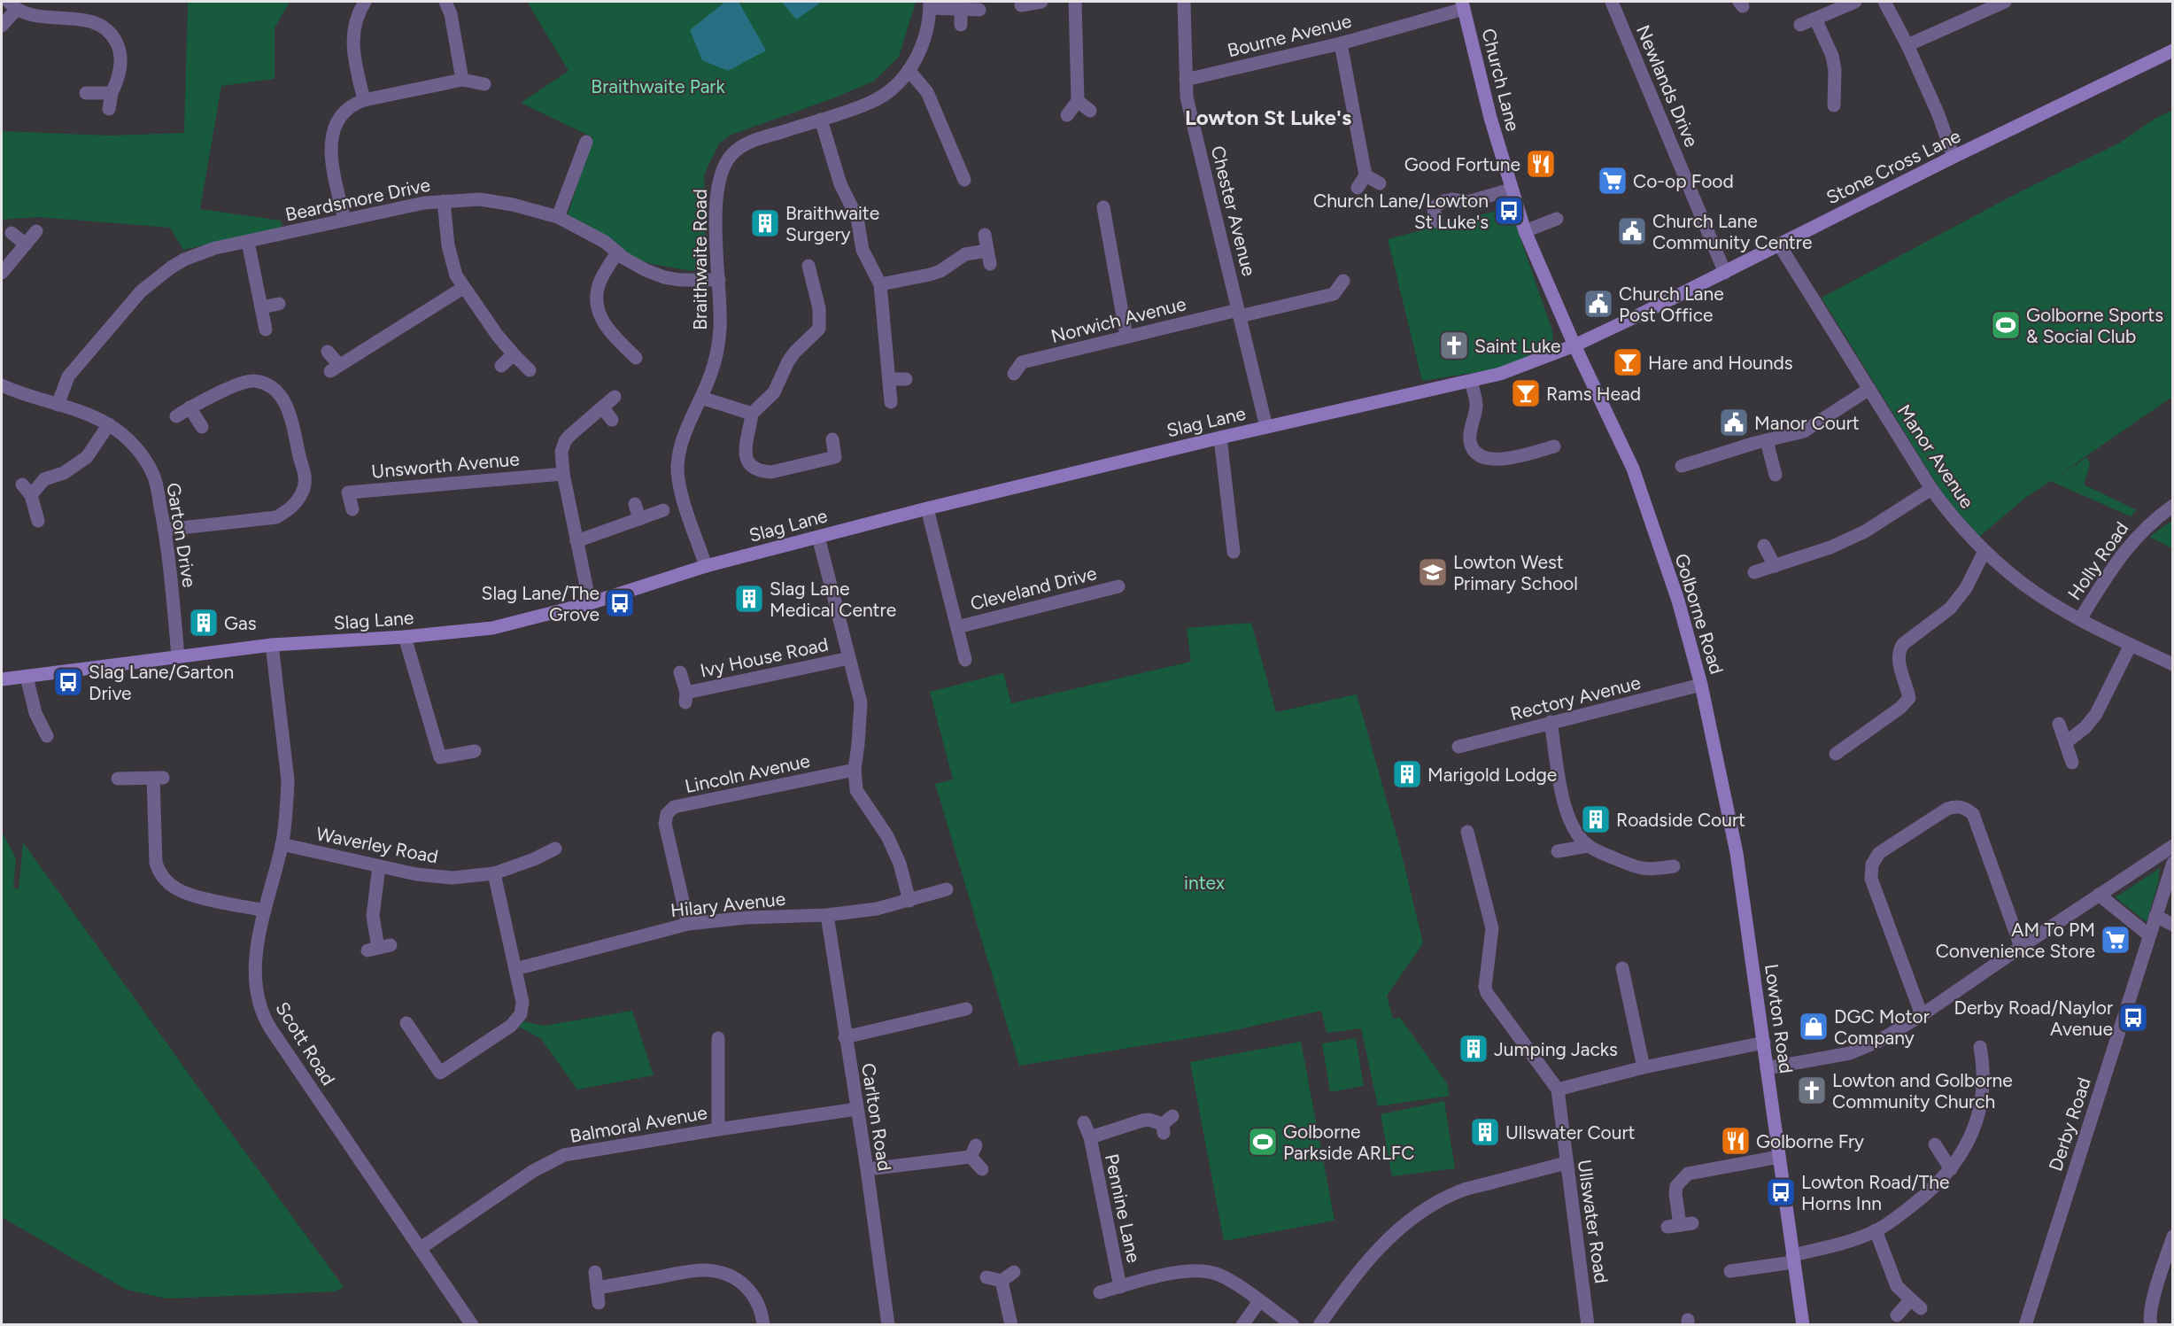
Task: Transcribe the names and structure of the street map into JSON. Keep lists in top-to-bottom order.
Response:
{
  "streets": {
    "street": [
      "Bourne Avenue",
      "Church Lane",
      "Newlands Drive",
      "Stone Cross Lane",
      "Beardsmore Drive",
      "Chester Avenue",
      "Braithwaite Road",
      "Norwich Avenue",
      "Slag Lane",
      "Manor Avenue",
      "Unsworth Avenue",
      "Garton Drive",
      "Holly Road",
      "Cleveland Drive",
      "Golborne Road",
      "Ivy House Road",
      "Rectory Avenue",
      "Lincoln Avenue",
      "Waverley Road",
      "Hilary Avenue",
      "Lowton Road",
      "Scott Road",
      "Carlton Road",
      "Balmoral Avenue",
      "Derby Road",
      "Pennine Lane",
      "Ullswater Road"
    ]
  },
  "crossings": [
    ["Bourne Avenue", "Church Lane"],
    ["Bourne Avenue", "Chester Avenue"],
    ["Church Lane", "Stone Cross Lane"],
    ["Church Lane", "Slag Lane"],
    ["Church Lane", "Golborne Road"],
    ["Newlands Drive", "Stone Cross Lane"],
    ["Stone Cross Lane", "Slag Lane"],
    ["Stone Cross Lane", "Manor Avenue"],
    ["Stone Cross Lane", "Golborne Road"],
    ["Beardsmore Drive", "Braithwaite Road"],
    ["Beardsmore Drive", "Garton Drive"],
    ["Chester Avenue", "Norwich Avenue"],
    ["Chester Avenue", "Slag Lane"],
    ["Braithwaite Road", "Slag Lane"],
    ["Slag Lane", "Garton Drive"],
    ["Slag Lane", "Golborne Road"],
    ["Slag Lane", "Scott Road"],
    ["Manor Avenue", "Holly Road"],
    ["Golborne Road", "Rectory Avenue"],
    ["Golborne Road", "Lowton Road"],
    ["Lincoln Avenue", "Hilary Avenue"],
    ["Waverley Road", "Scott Road"],
    ["Hilary Avenue", "Carlton Road"],
    ["Scott Road", "Balmoral Avenue"],
    ["Carlton Road", "Balmoral Avenue"]
  ],
  "districts": ["Lowton St Luke's"],
  "parks": ["Braithwaite Park", "intex"],
  "places": {
    "restaurant": ["Good Fortune", "Golborne Fry"],
    "supermarket": ["Co-op Food", "AM To PM Convenience Store"],
    "bus stop": [
      "Church Lane/Lowton St Luke's",
      "Slag Lane/The Grove",
      "Slag Lane/Garton Drive",
      "Derby Road/Naylor Avenue",
      "Lowton Road/The Horns Inn"
    ],
    "building": [
      "Braithwaite Surgery",
      "Slag Lane Medical Centre",
      "Gas",
      "Marigold Lodge",
      "Roadside Court",
      "Jumping Jacks",
      "Ullswater Court"
    ],
    "public building": ["Church Lane Community Centre", "Church Lane Post Office", "Manor Court"],
    "sports": ["Golborne Sports & Social Club", "Golborne Parkside ARLFC"],
    "church": ["Saint Luke", "Lowton and Golborne Community Church"],
    "bar": ["Hare and Hounds", "Rams Head"],
    "school or university": ["Lowton West Primary School"],
    "shop": ["DGC Motor Company"]
  }
}
